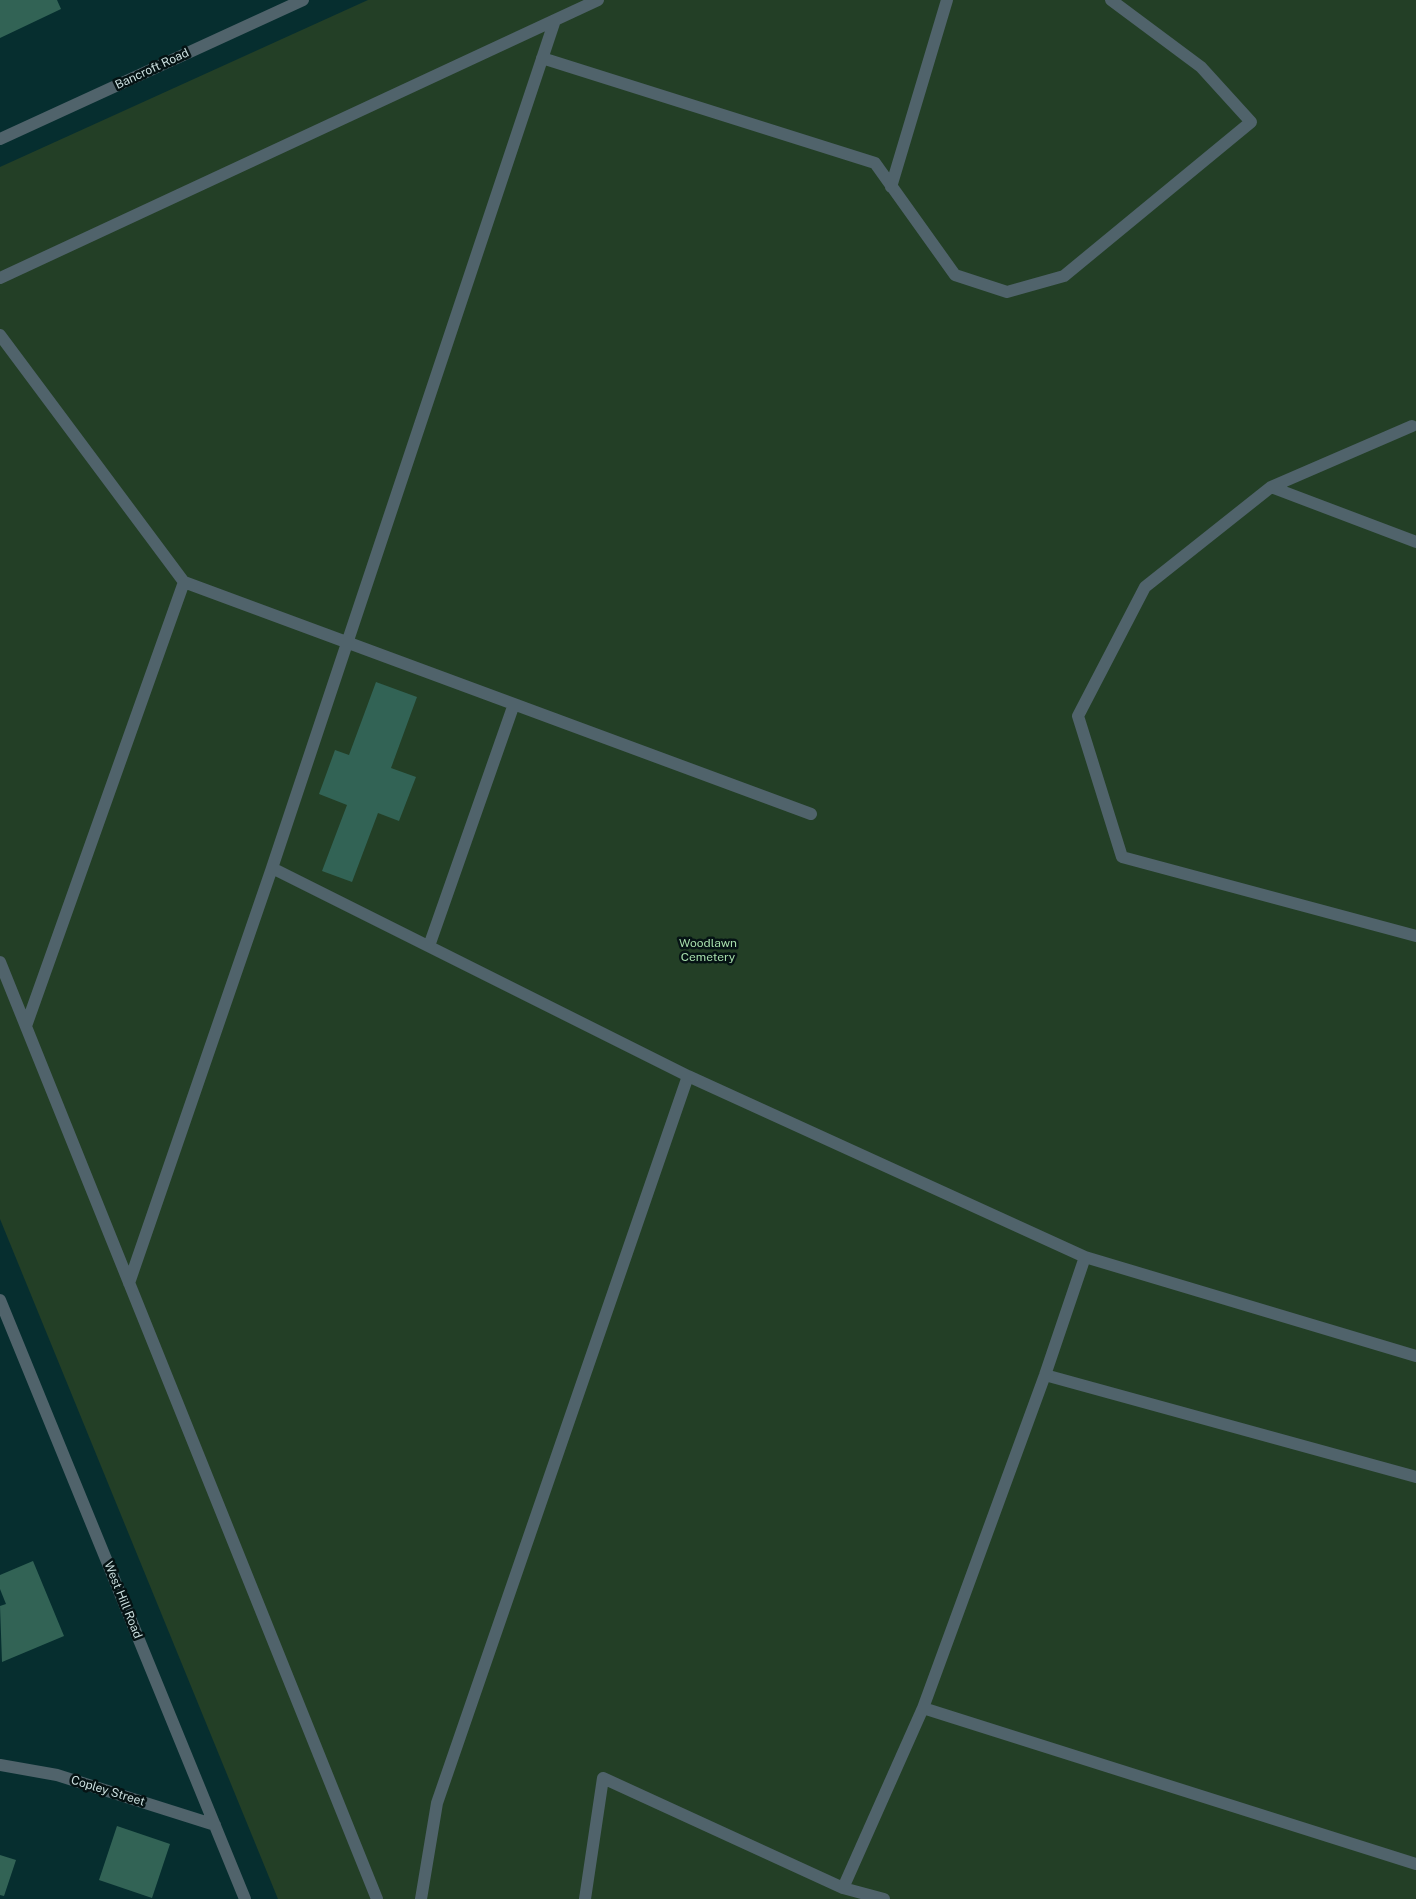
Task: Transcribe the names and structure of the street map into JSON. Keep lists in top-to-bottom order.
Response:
{
  "streets": {
    "street": ["Bancroft Road", "West Hill Road", "Copley Street"]
  },
  "crossings": [
    ["West Hill Road", "Copley Street"]
  ],
  "parks": ["Woodlawn Cemetery"]
}
